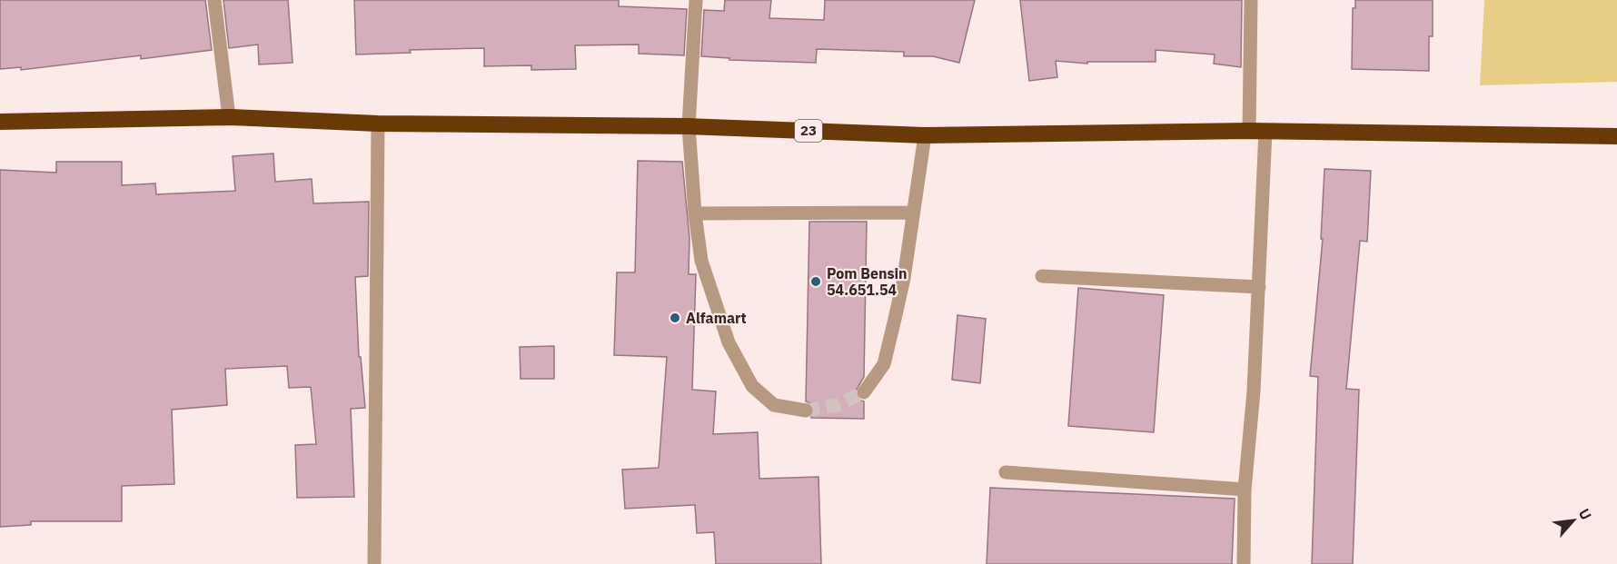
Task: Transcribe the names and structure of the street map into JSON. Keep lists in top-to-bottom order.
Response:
{
  "streets": {
    "highway": ["23"]
  },
  "places": ["Pom Bensin 54.651.54", "Alfamart"],
  "north": "top right"
}
